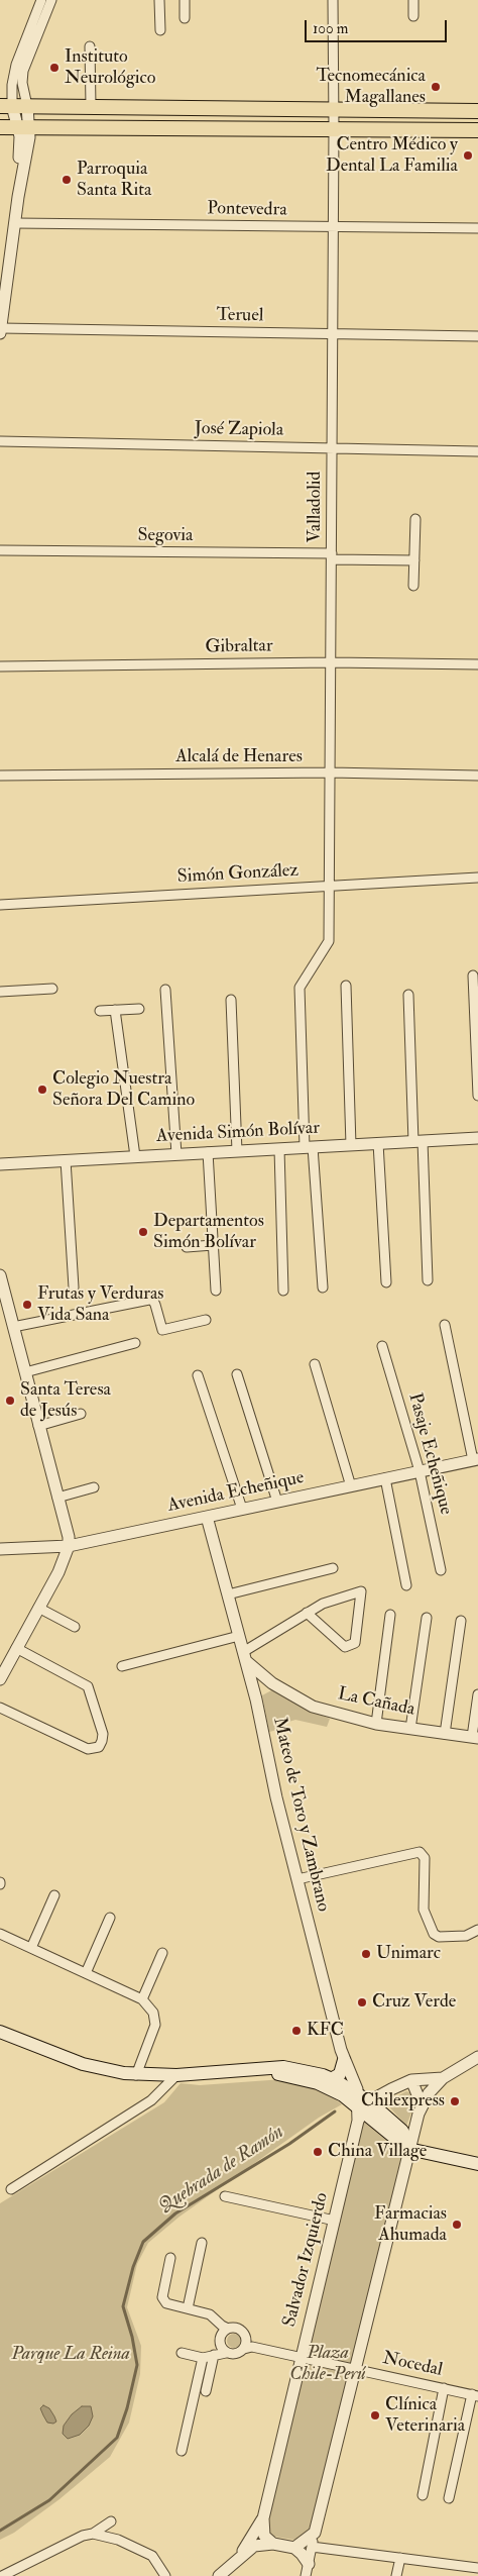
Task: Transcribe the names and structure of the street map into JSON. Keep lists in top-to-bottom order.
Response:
{
  "streets": {
    "street": [
      "Pontevedra",
      "Teruel",
      "José Zapiola",
      "Valladolid",
      "Segovia",
      "Gibraltar",
      "Alcalá de Henares",
      "Simón González",
      "Avenida Simón Bolívar",
      "Pasaje Echeñique",
      "Avenida Echeñique",
      "La Cañada",
      "Mateo de Toro y Zambrano",
      "Salvador Izquierdo",
      "Nocedal"
    ]
  },
  "crossings": [
    ["Pontevedra", "Valladolid"],
    ["Teruel", "Valladolid"],
    ["José Zapiola", "Valladolid"],
    ["Valladolid", "Segovia"],
    ["Valladolid", "Gibraltar"],
    ["Valladolid", "Alcalá de Henares"],
    ["Valladolid", "Simón González"],
    ["Valladolid", "Avenida Simón Bolívar"],
    ["Pasaje Echeñique", "Avenida Echeñique"],
    ["Avenida Echeñique", "Mateo de Toro y Zambrano"],
    ["La Cañada", "Mateo de Toro y Zambrano"],
    ["Mateo de Toro y Zambrano", "Salvador Izquierdo"],
    ["Salvador Izquierdo", "Nocedal"]
  ],
  "water": ["Quebrada de Ramón"],
  "parks": ["Plaza Chile-Perú", "Parque La Reina"],
  "places": [
    "Instituto Neurológico",
    "Tecnomecánica Magallanes",
    "Centro Médico y Dental La Familia",
    "Parroquia Santa Rita",
    "Colegio Nuestra Señora Del Camino",
    "Departamentos Simón Bolívar",
    "Frutas y Verduras Vida Sana",
    "Santa Teresa de Jesús",
    "Unimarc",
    "Cruz Verde",
    "KFC",
    "Chilexpress",
    "China Village",
    "Farmacias Ahumada",
    "Clínica Veterinaria"
  ],
  "scale_bar": "100 m"
}
